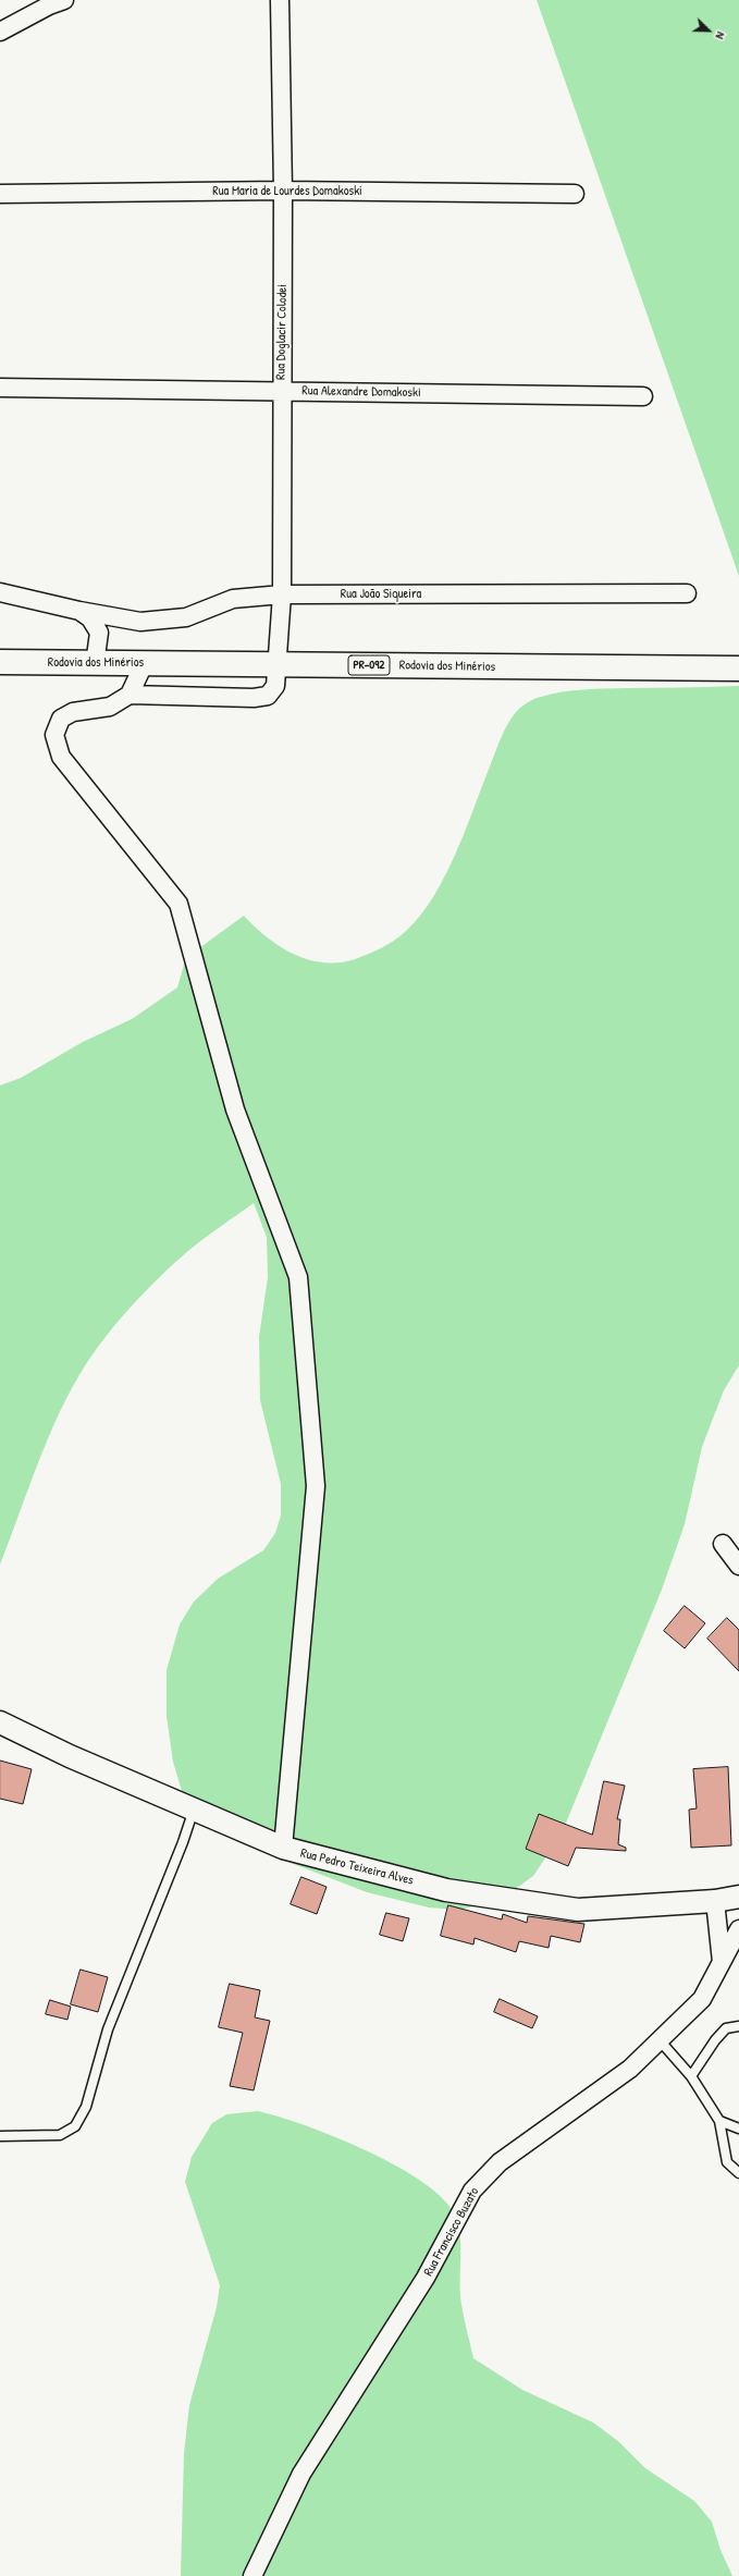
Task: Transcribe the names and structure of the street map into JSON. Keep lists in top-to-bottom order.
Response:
{
  "streets": {
    "main road": ["Rodovia dos Minérios", "PR-092"],
    "street": [
      "Rua Maria de Lourdes Domakoski",
      "Rua Doglacir Colodei",
      "Rua Alexandre Domakoski",
      "Rua João Siqueira",
      "Rua Pedro Teixeira Alves",
      "Rua Francisco Buzato"
    ]
  },
  "crossings": [
    ["Rua Maria de Lourdes Domakoski", "Rua Doglacir Colodei"],
    ["Rua Doglacir Colodei", "Rua Alexandre Domakoski"],
    ["Rua Doglacir Colodei", "Rua João Siqueira"],
    ["Rua Doglacir Colodei", "Rodovia dos Minérios"],
    ["Rua João Siqueira", "Rodovia dos Minérios"]
  ],
  "north": "bottom right"
}
